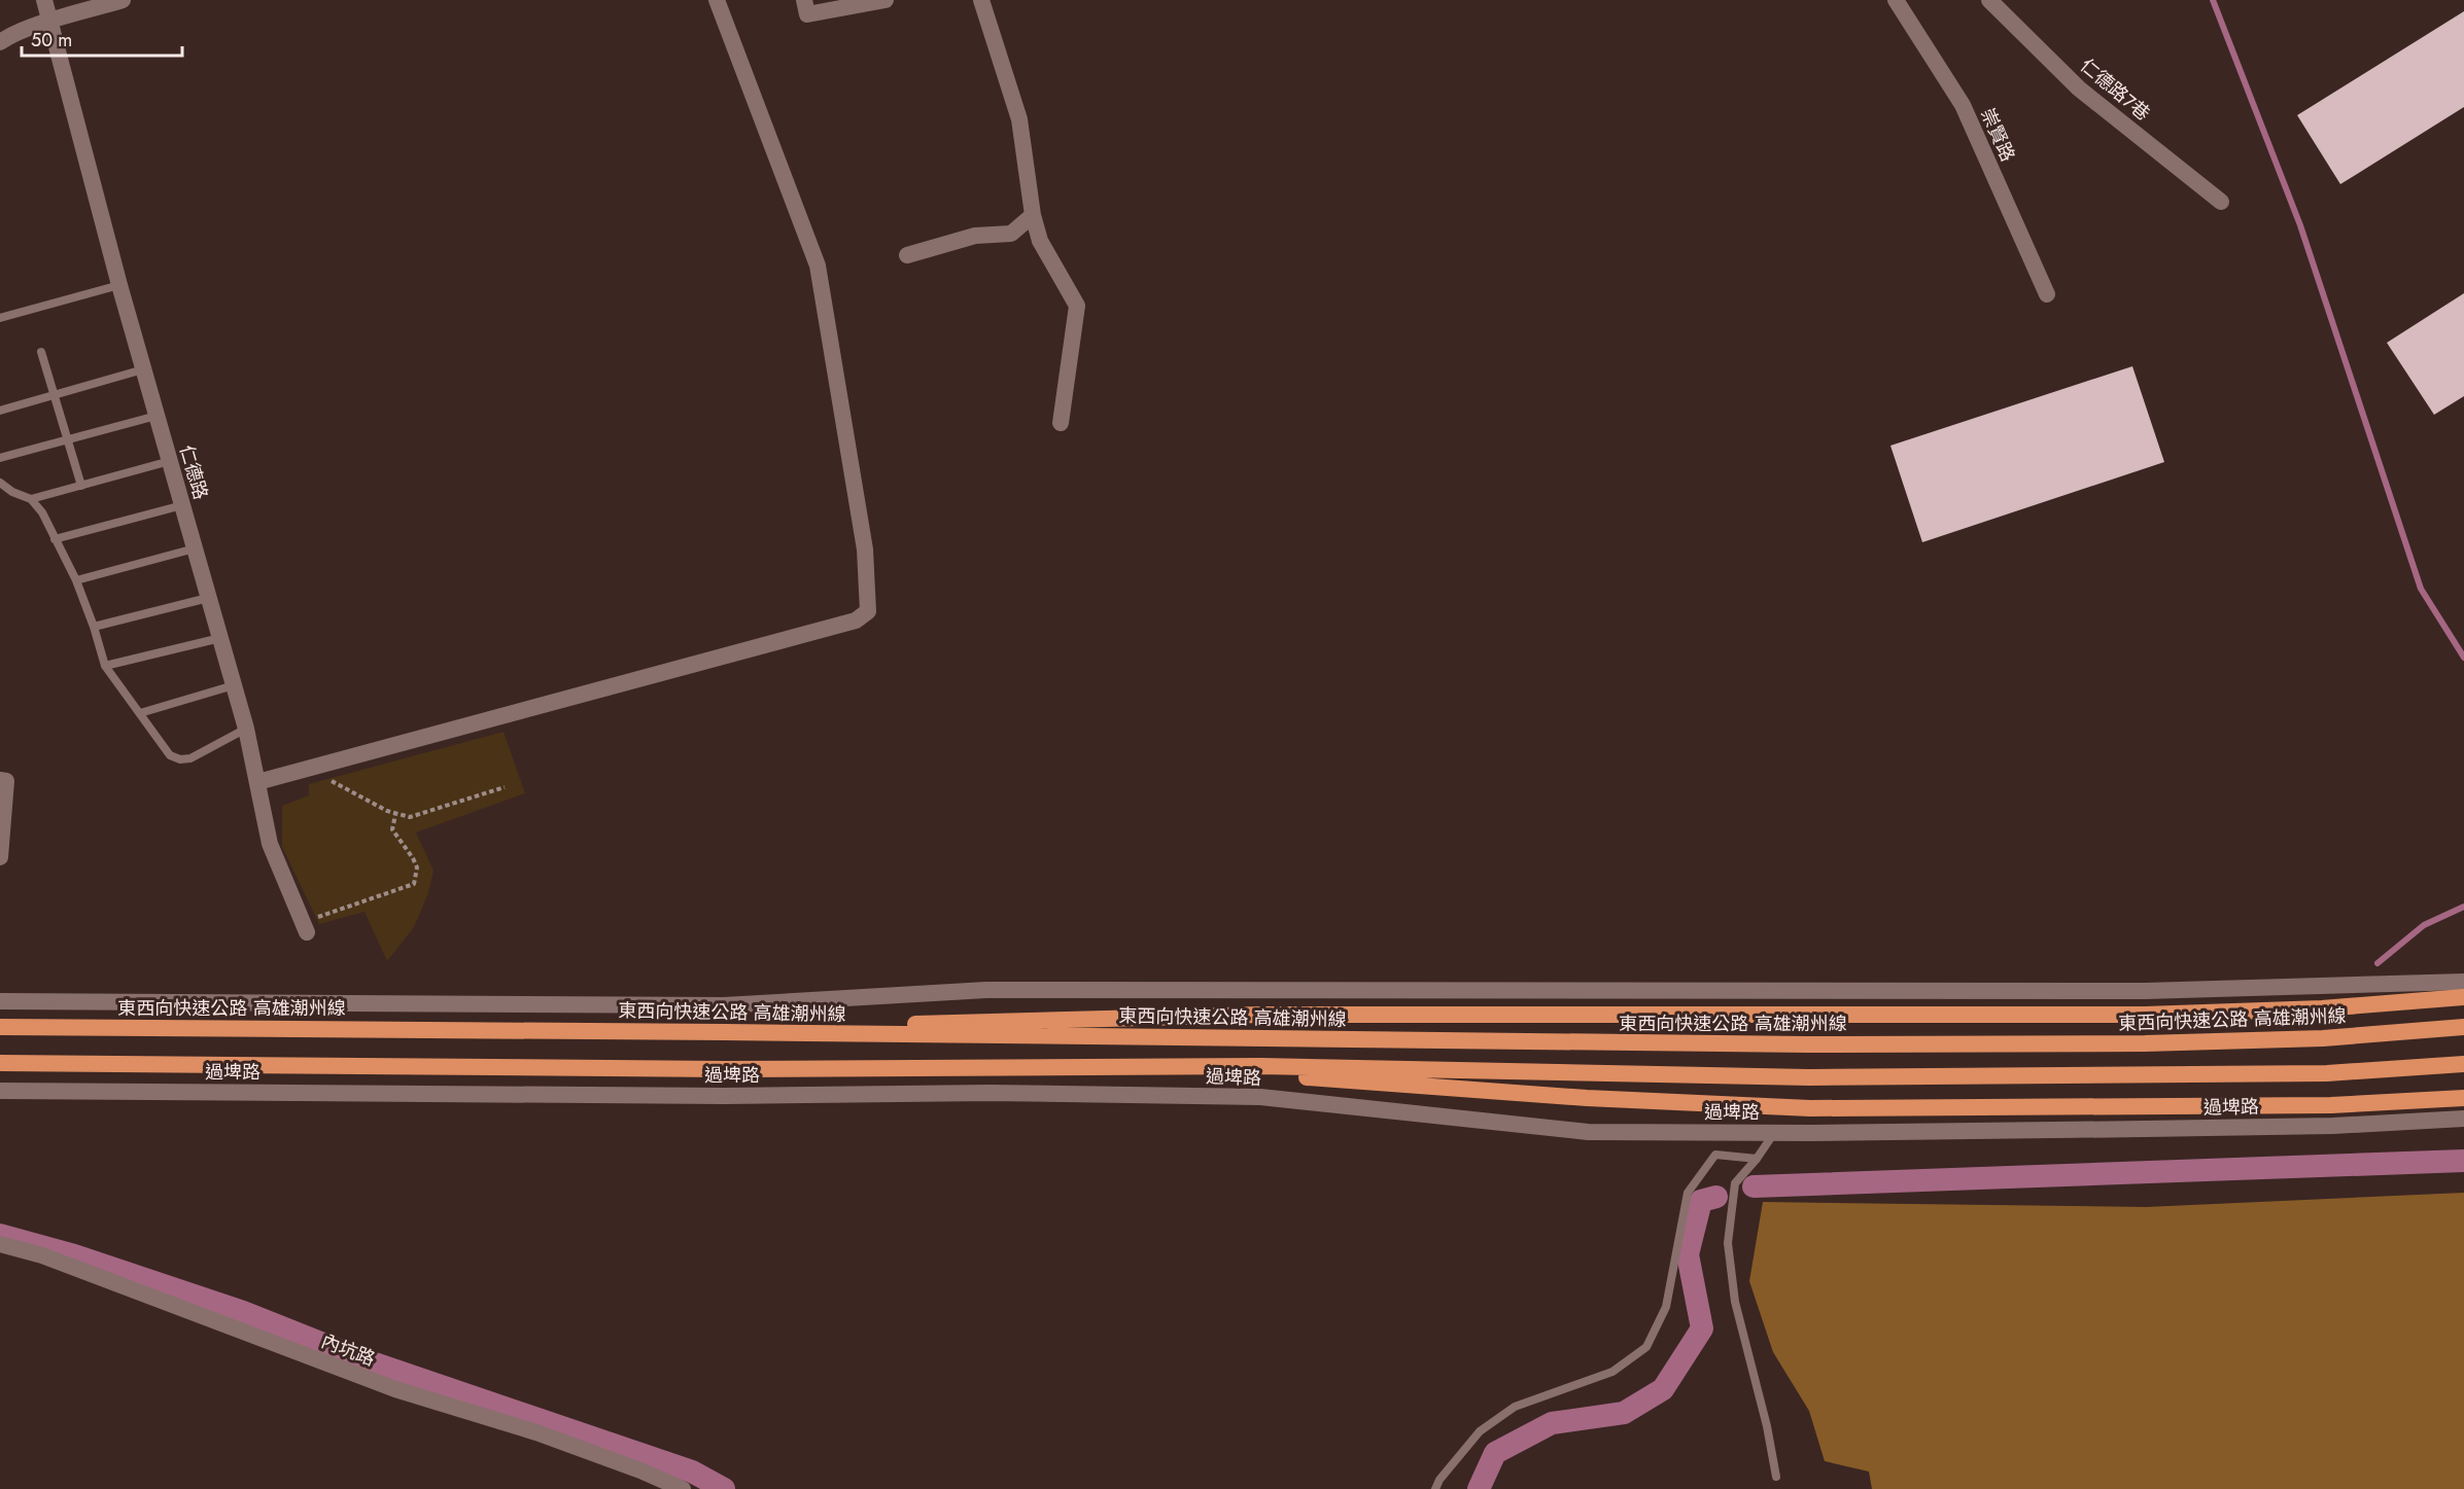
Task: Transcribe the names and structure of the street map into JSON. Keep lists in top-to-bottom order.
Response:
{
  "streets": {
    "highway": ["東西向快速公路 高雄潮州線"],
    "main road": [
      "仁德路7巷",
      "崇賢路",
      "仁德路",
      "過埤路",
      "內坑路"
    ]
  },
  "scale_bar": "50 m"
}
